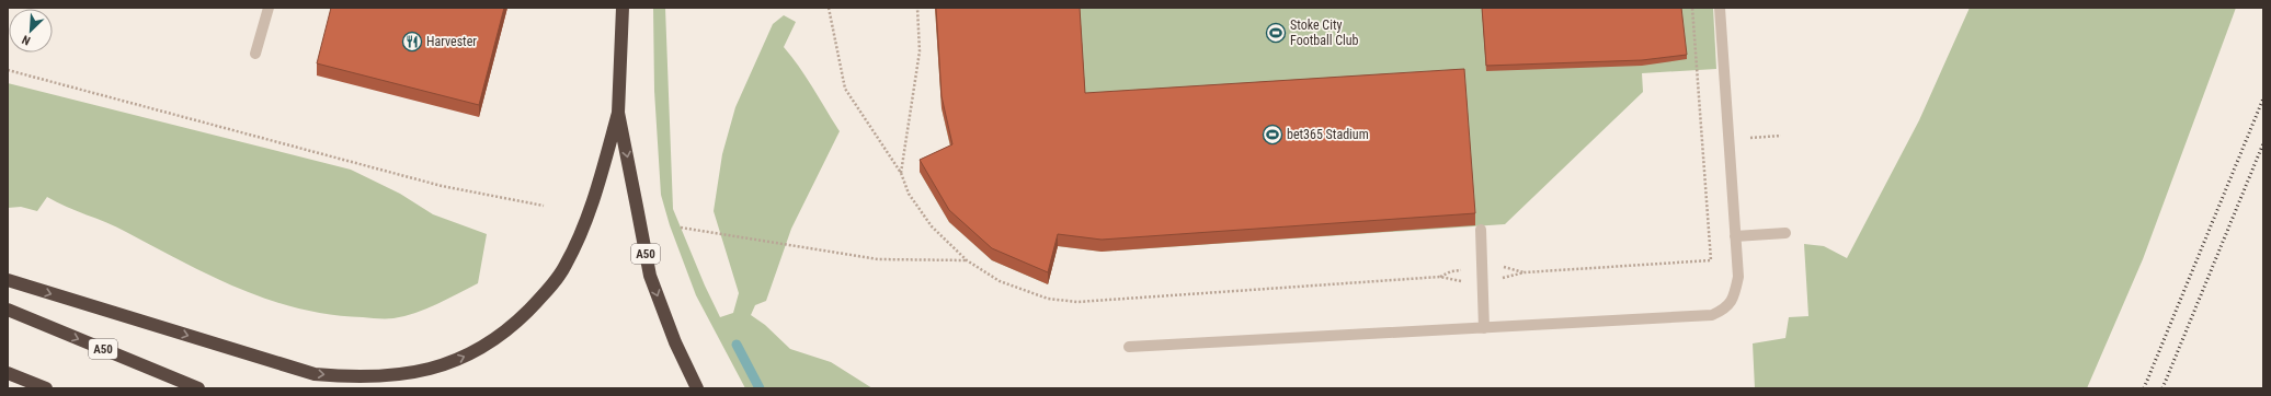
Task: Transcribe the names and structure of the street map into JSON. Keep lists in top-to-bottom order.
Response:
{
  "streets": {
    "highway": ["A50"]
  },
  "places": {
    "sports": ["Stoke City Football Club", "bet365 Stadium"],
    "restaurant": ["Harvester"]
  },
  "north": "bottom left"
}
